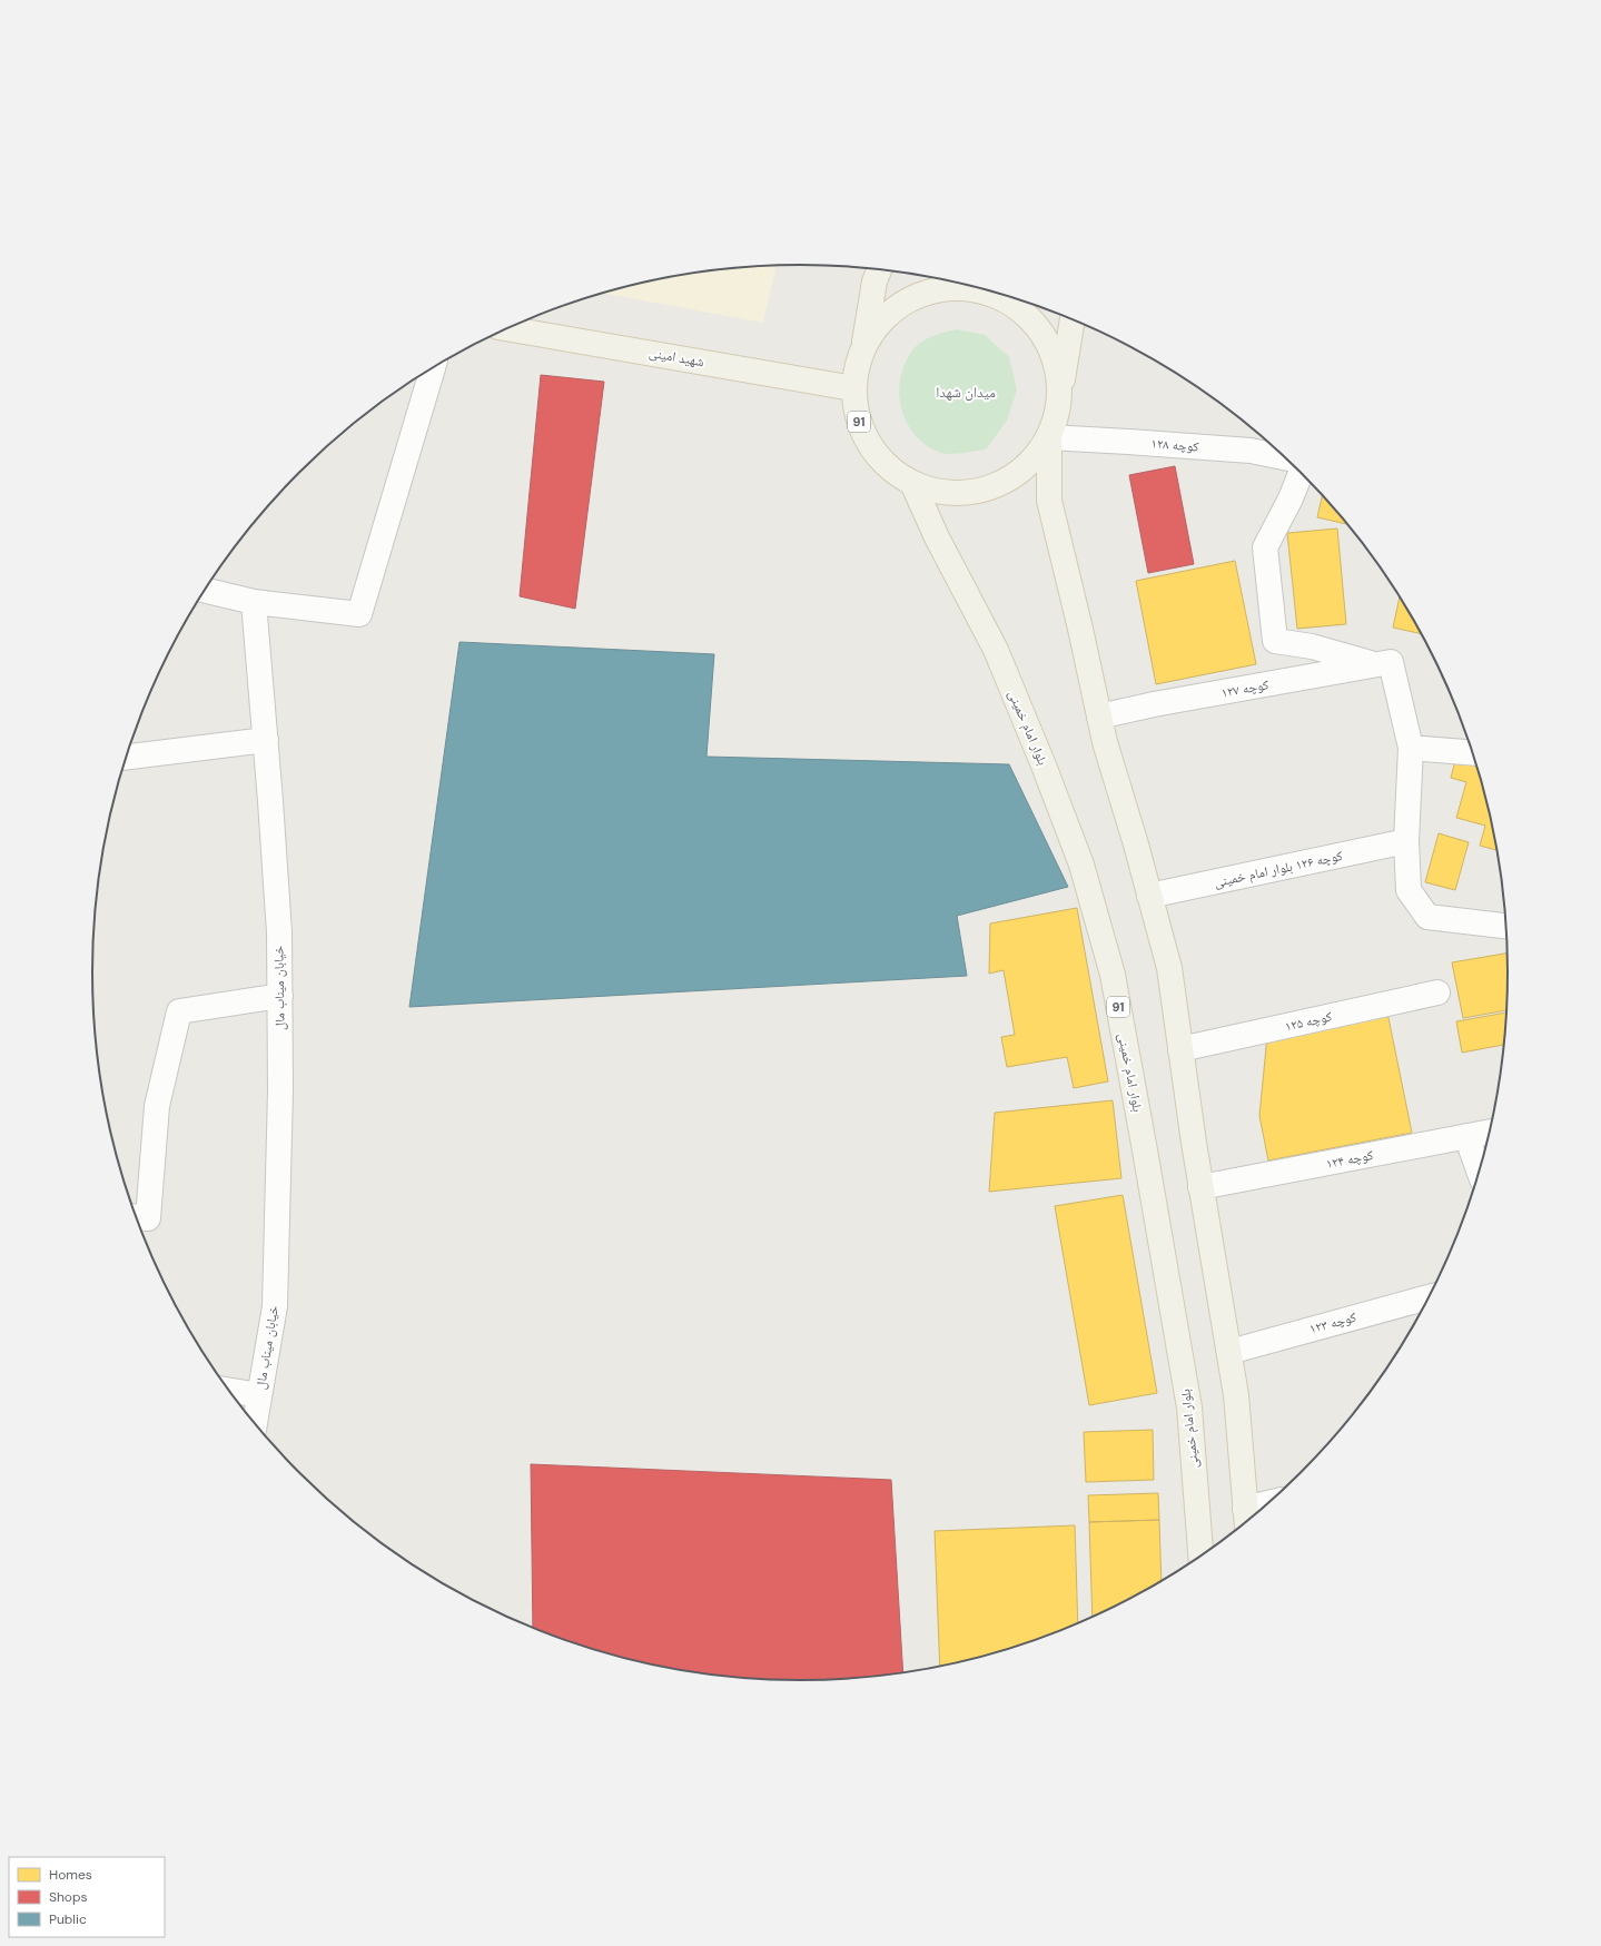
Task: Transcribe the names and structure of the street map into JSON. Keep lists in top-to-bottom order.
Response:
{
  "streets": {
    "main road": ["شهید امینی", "91", "بلوار امام خمینی"],
    "street": [
      "کوچه ۱۲۸",
      "کوچه ۱۲۷",
      "کوچه ۱۲۶ بلوار امام خمینی",
      "خیابان میناب مال",
      "کوچه ۱۲۵",
      "کوچه ۱۲۴",
      "کوچه ۱۲۳"
    ]
  },
  "crossings": [
    ["شهید امینی", "91"],
    ["91", "کوچه ۱۲۸"],
    ["91", "کوچه ۱۲۷"],
    ["91", "بلوار امام خمینی"],
    ["91", "کوچه ۱۲۶ بلوار امام خمینی"],
    ["91", "کوچه ۱۲۵"],
    ["91", "کوچه ۱۲۴"],
    ["91", "کوچه ۱۲۳"]
  ],
  "districts": ["میدان شهدا"],
  "legend": ["Homes", "Shops", "Public"]
}
